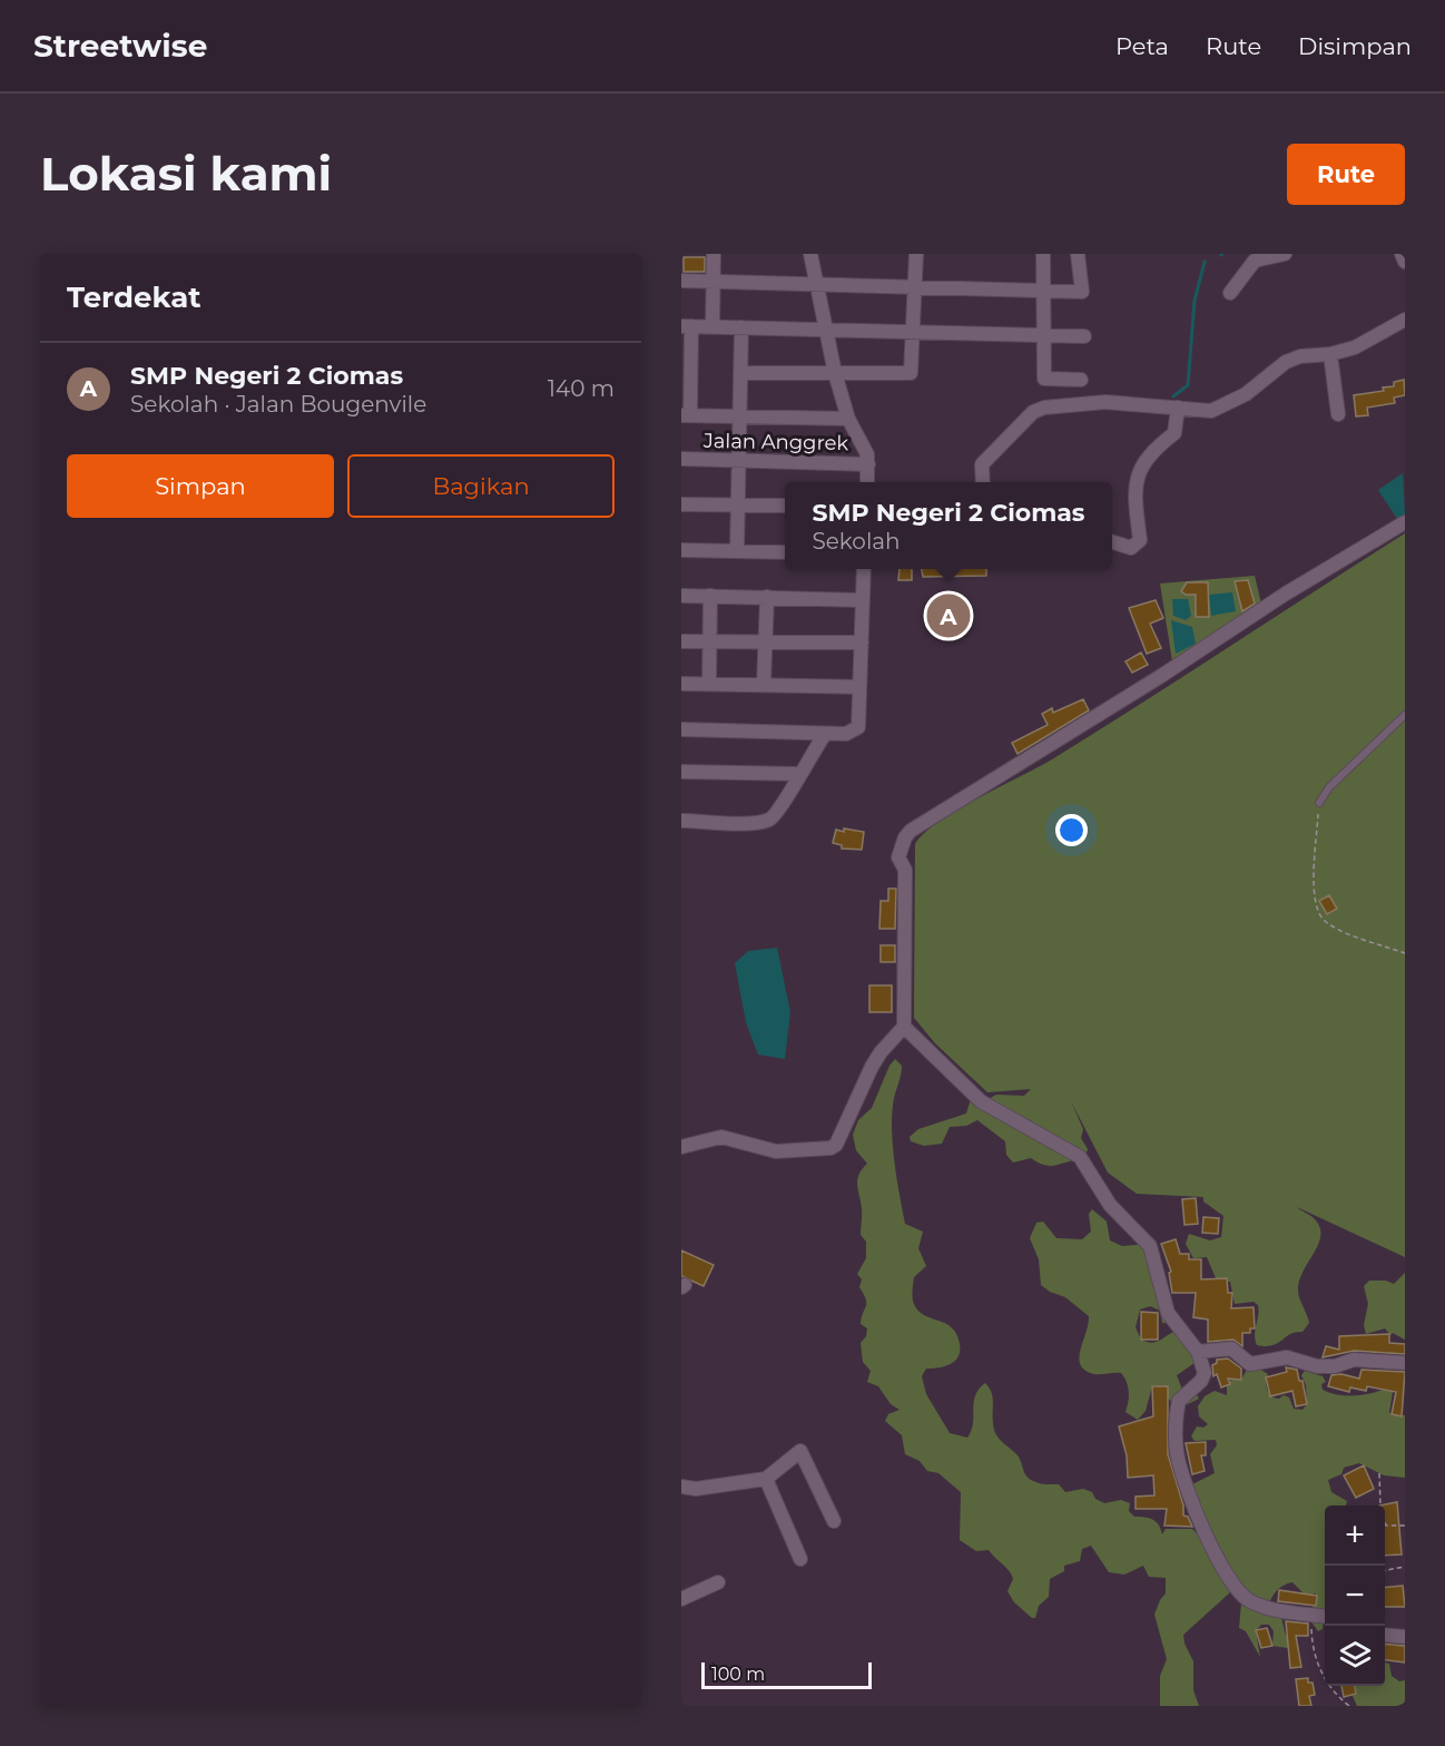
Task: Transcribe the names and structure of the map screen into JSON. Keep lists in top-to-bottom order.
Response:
{
  "streets": {
    "street": ["Jalan Anggrek"]
  },
  "scale_bar": "100 m",
  "page": {
    "header": "Streetwise",
    "nav": ["Peta", "Rute", "Disimpan"],
    "buttons": [
      "Rute",
      ["Simpan", "Bagikan"]
    ],
    "title": "Lokasi kami",
    "heading": "Terdekat",
    "list": [
      {
        "mark": "A",
        "name": "SMP Negeri 2 Ciomas",
        "note": "Sekolah · Jalan Bougenvile",
        "value": "140 m"
      }
    ],
    "popup": ["SMP Negeri 2 Ciomas", "Sekolah"],
    "pins": "A",
    "map_buttons": ["+", "−"],
    "scale": "100 m"
  }
}
